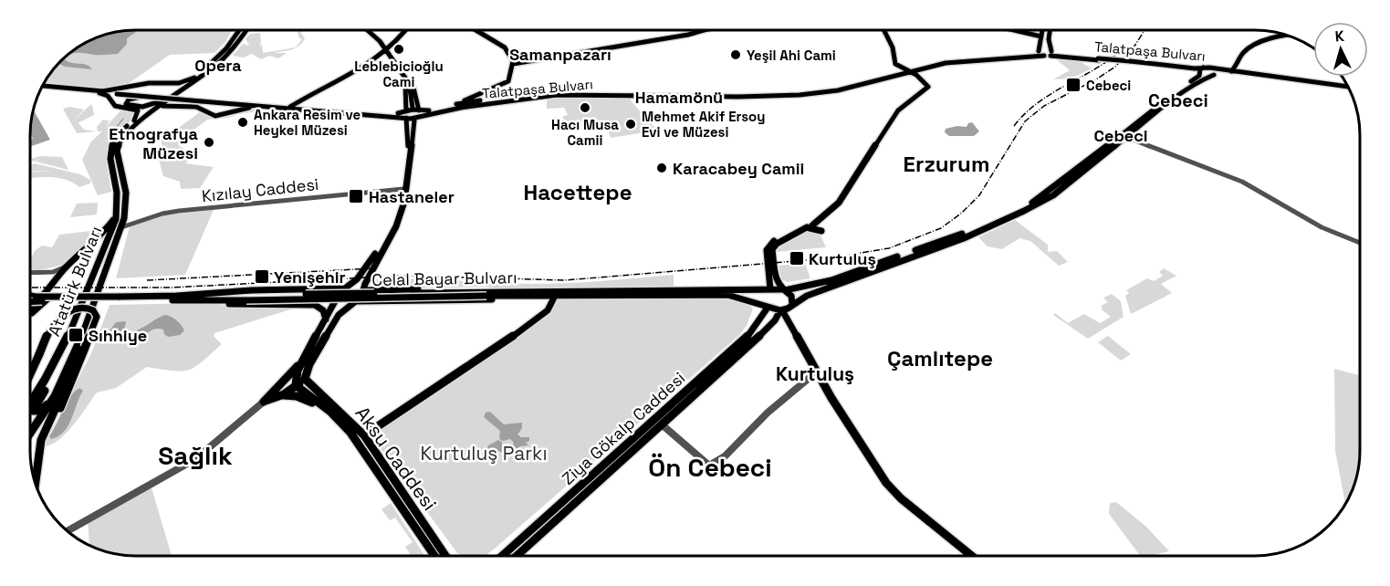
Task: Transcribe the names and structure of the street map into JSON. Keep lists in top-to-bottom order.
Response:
{
  "streets": {
    "main road": [
      "Talatpaşa Bulvarı",
      "Celal Bayar Bulvarı",
      "Atatürk Bulvarı",
      "Ziya Gökalp Caddesi",
      "Aksu Caddesi"
    ],
    "street": ["Kızılay Caddesi"]
  },
  "crossings": [
    ["Kızılay Caddesi", "Atatürk Bulvarı"],
    ["Celal Bayar Bulvarı", "Atatürk Bulvarı"],
    ["Celal Bayar Bulvarı", "Ziya Gökalp Caddesi"]
  ],
  "districts": [
    "Samanpazarı",
    "Opera",
    "Hamamönü",
    "Cebeci",
    "Cebeci",
    "Erzurum",
    "Hacettepe",
    "Çamlıtepe",
    "Kurtuluş",
    "Sağlık",
    "Ön Cebeci"
  ],
  "parks": ["Kurtuluş Parkı"],
  "places": {
    "other": [
      "Leblebicioğlu Cami",
      "Yeşil Ahi Cami",
      "Hacı Musa Camii",
      "Ankara Resim ve Heykel Müzesi",
      "Mehmet Akif Ersoy Evi ve Müzesi",
      "Etnografya Müzesi",
      "Karacabey Camii"
    ],
    "transit": [
      "Cebeci",
      "Hastaneler",
      "Kurtuluş",
      "Yenişehir",
      "Sıhhiye"
    ]
  },
  "north": "top"
}
